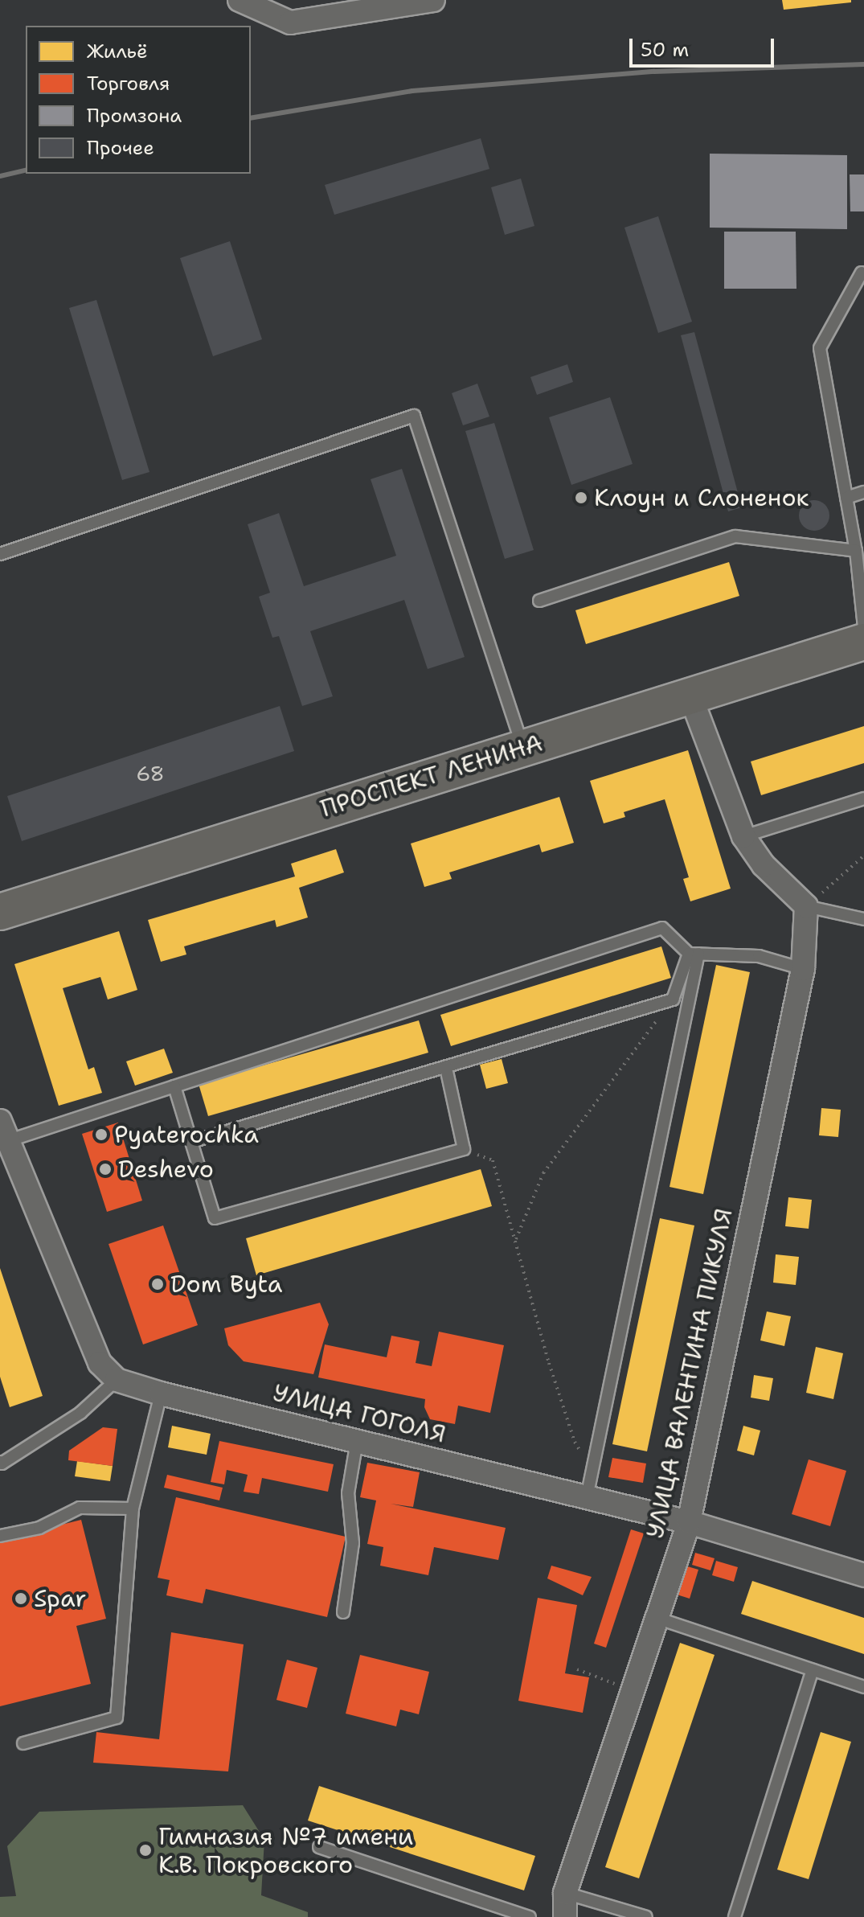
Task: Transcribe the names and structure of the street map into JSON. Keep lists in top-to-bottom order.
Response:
{
  "streets": {
    "main road": ["ПРОСПЕКТ ЛЕНИНА"],
    "street": ["УЛИЦА ВАЛЕНТИНА ПИКУЛЯ", "УЛИЦА ГОГОЛЯ"]
  },
  "crossings": [
    ["УЛИЦА ВАЛЕНТИНА ПИКУЛЯ", "УЛИЦА ГОГОЛЯ"]
  ],
  "places": [
    "Клоун и Слоненок",
    "Pyaterochka",
    "Deshevo",
    "Dom Byta",
    "Spar",
    "Гимназия №7 имени К.В. Покровского"
  ],
  "house_numbers": ["68"],
  "legend": [
    "Жильё",
    "Торговля",
    "Промзона",
    "Прочее"
  ],
  "scale_bar": "50 m"
}
